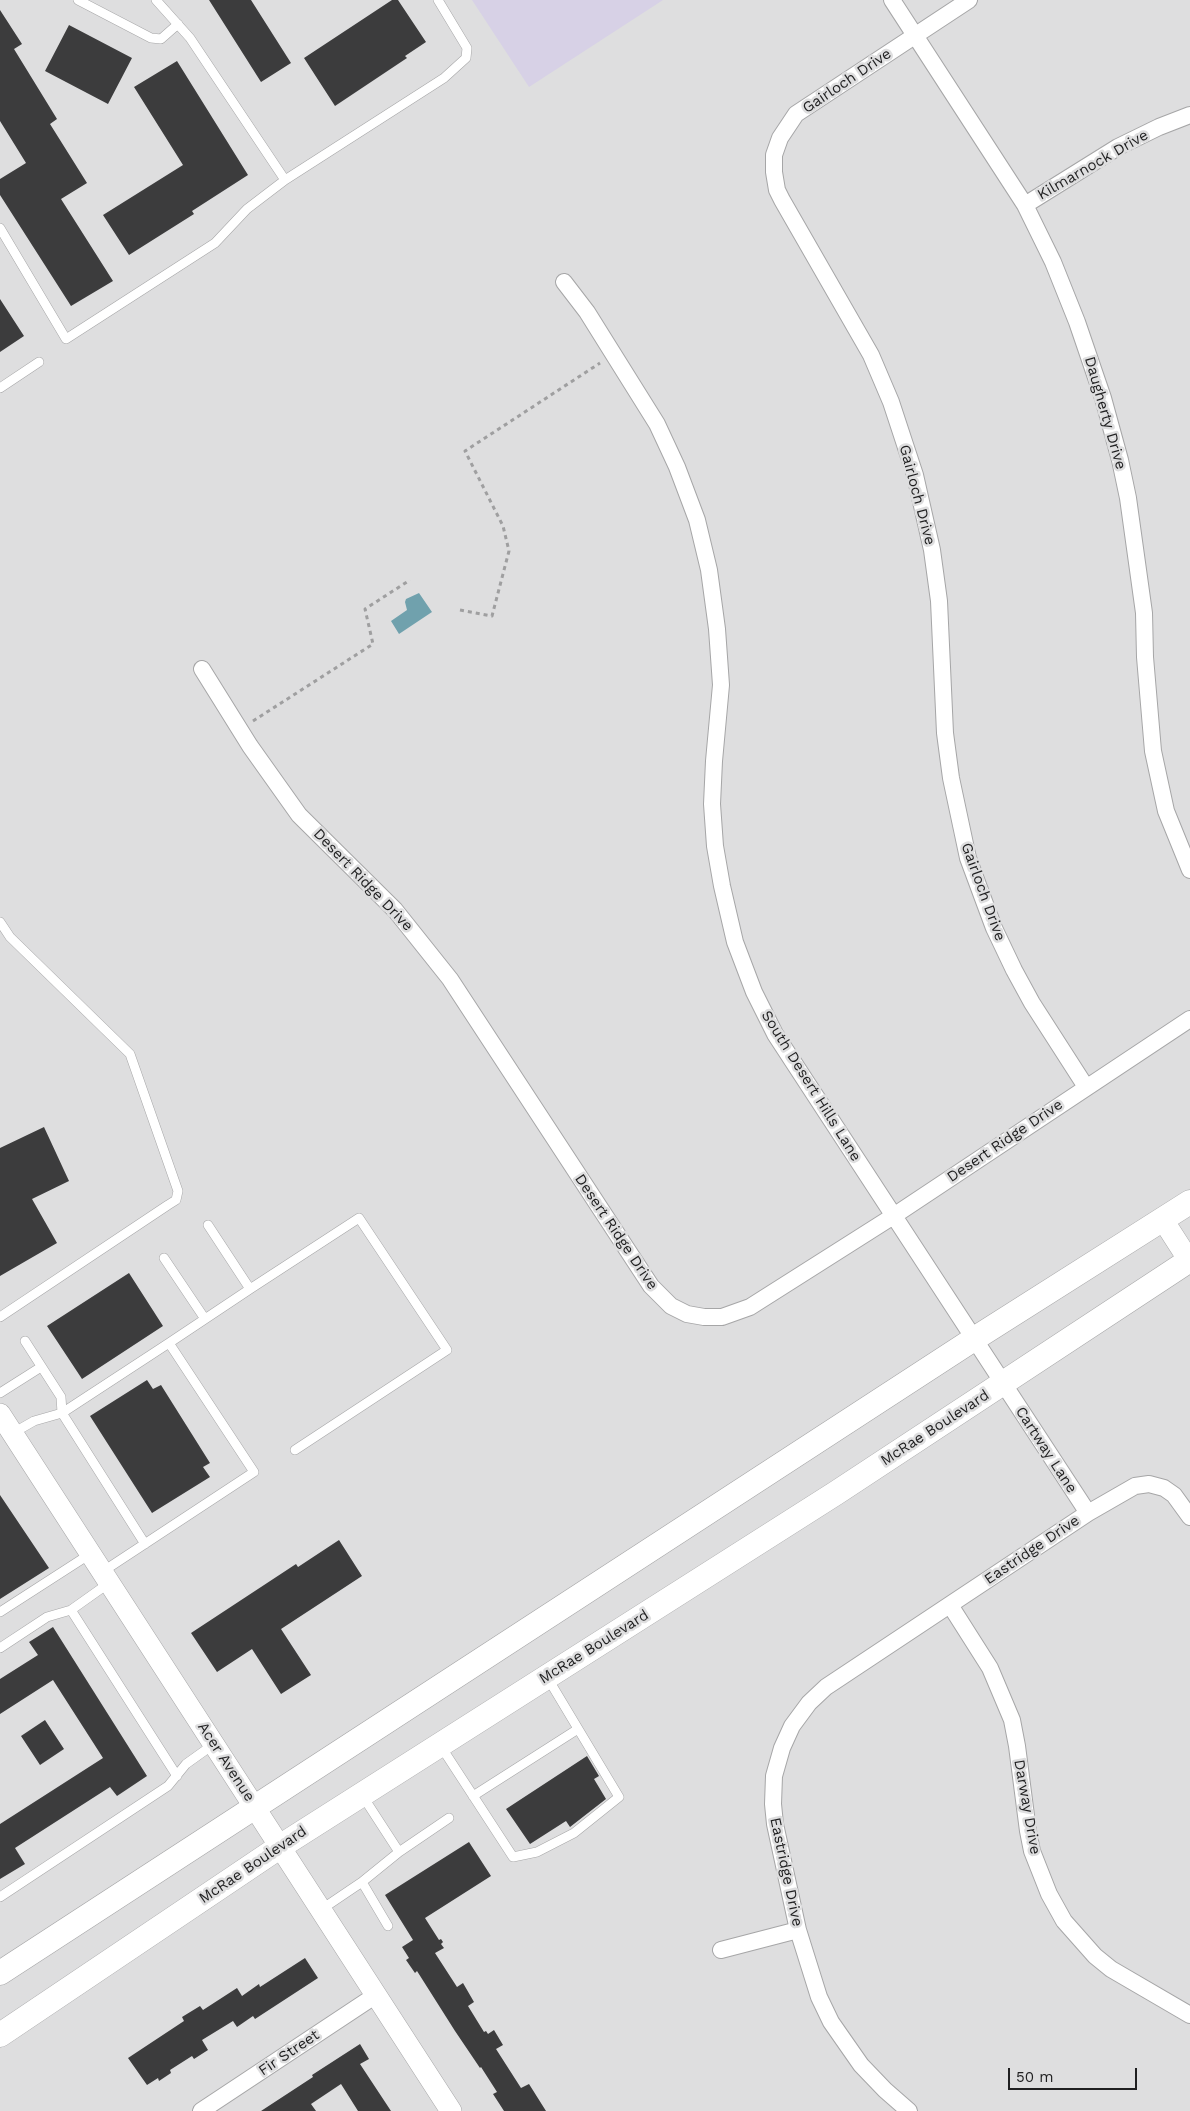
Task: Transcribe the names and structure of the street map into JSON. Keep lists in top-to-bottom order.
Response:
{
  "streets": {
    "main road": ["McRae Boulevard"],
    "street": [
      "Gairloch Drive",
      "Kilmarnock Drive",
      "Daugherty Drive",
      "Desert Ridge Drive",
      "South Desert Hills Lane",
      "Cartway Lane",
      "Eastridge Drive",
      "Acer Avenue",
      "Darway Drive",
      "Fir Street"
    ]
  },
  "crossings": [
    ["Gairloch Drive", "Daugherty Drive"],
    ["Gairloch Drive", "Desert Ridge Drive"],
    ["Kilmarnock Drive", "Daugherty Drive"],
    ["Desert Ridge Drive", "South Desert Hills Lane"],
    ["South Desert Hills Lane", "McRae Boulevard"],
    ["South Desert Hills Lane", "Cartway Lane"],
    ["McRae Boulevard", "Cartway Lane"],
    ["McRae Boulevard", "Acer Avenue"],
    ["Cartway Lane", "Eastridge Drive"],
    ["Eastridge Drive", "Darway Drive"],
    ["Acer Avenue", "Fir Street"]
  ],
  "scale_bar": "50 m"
}
